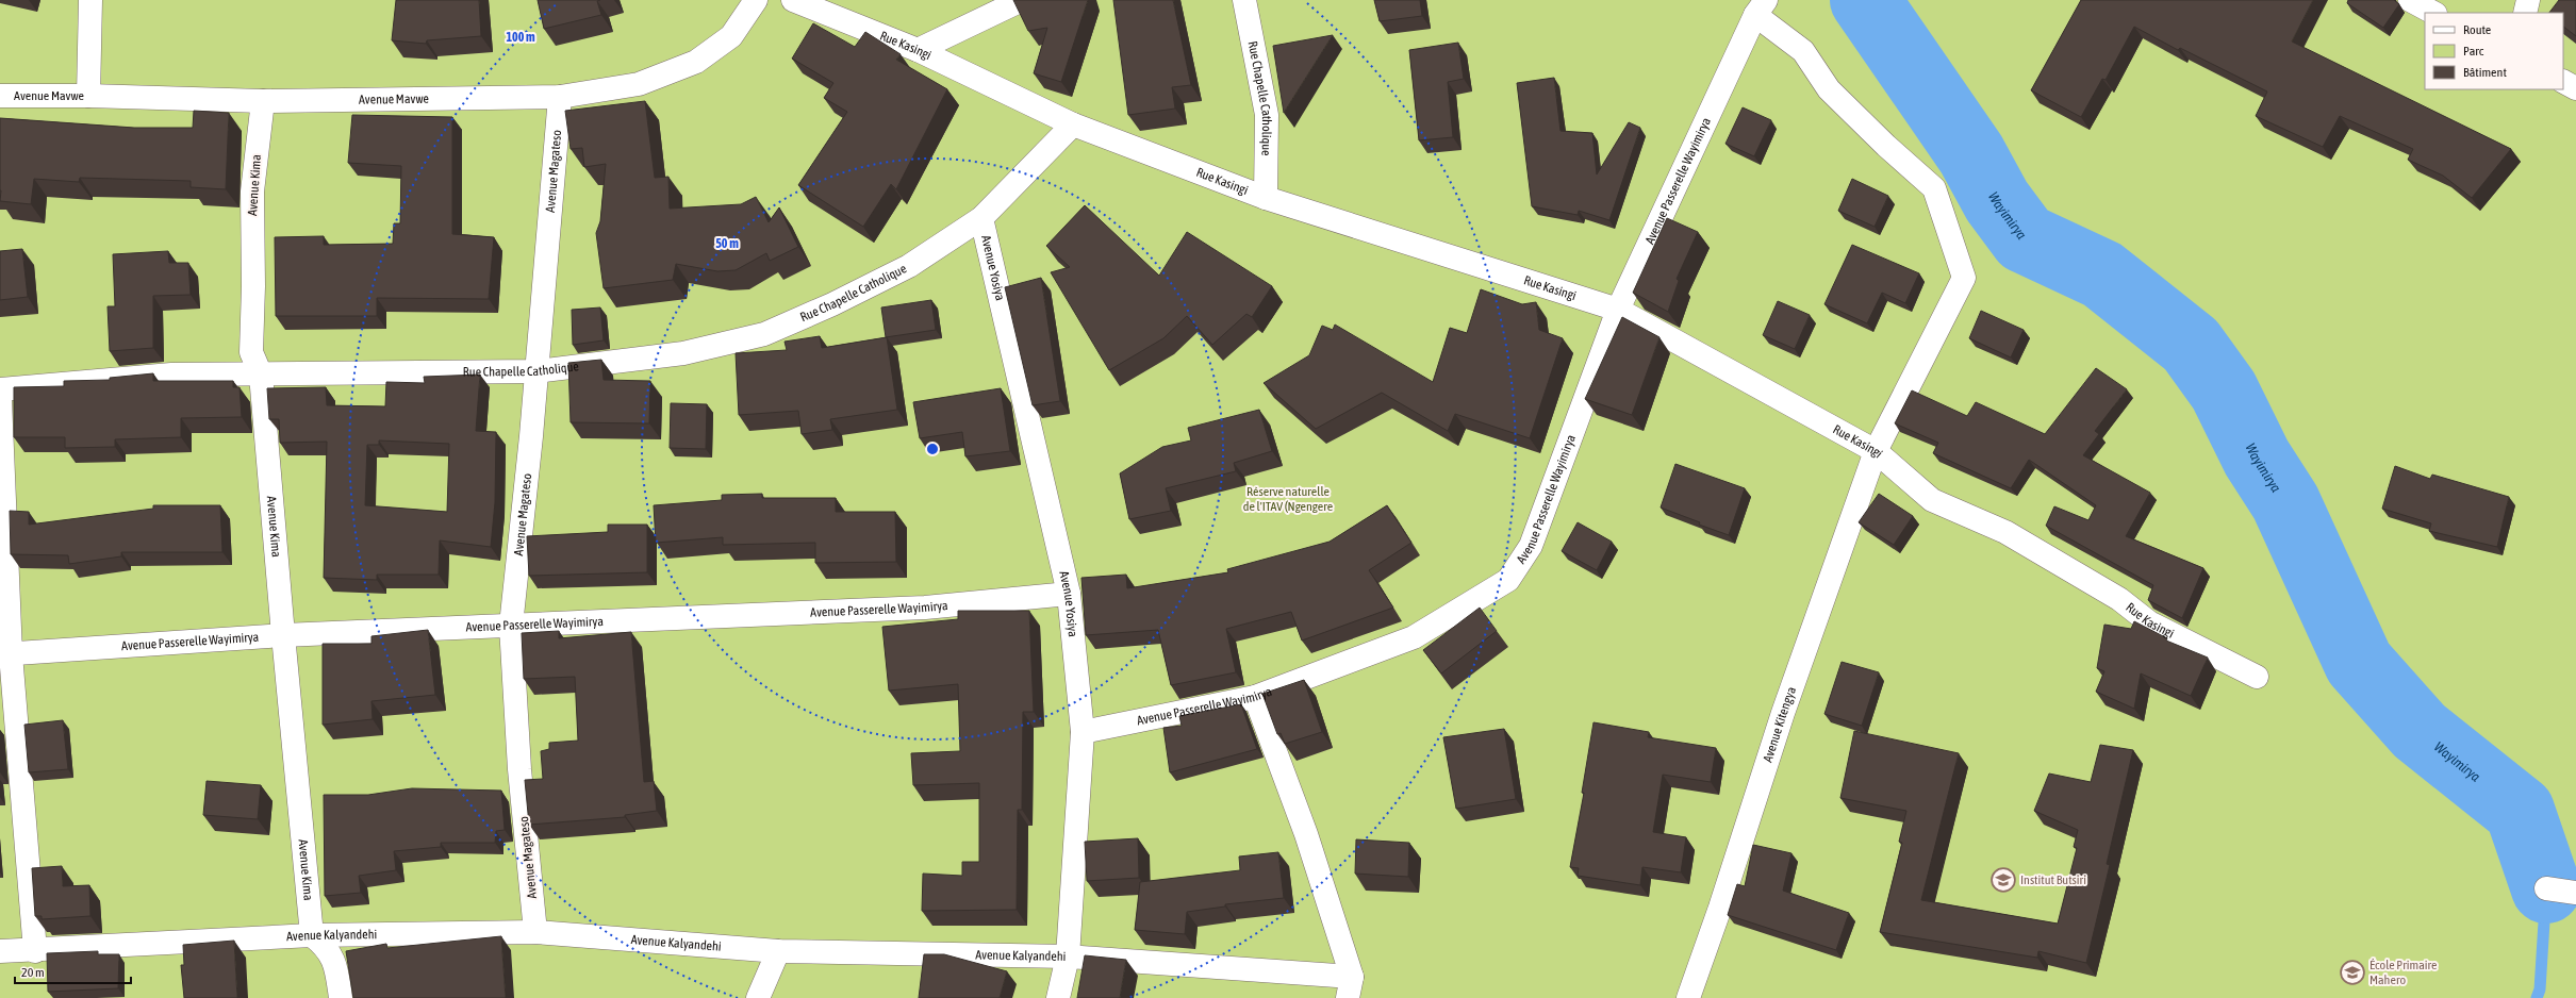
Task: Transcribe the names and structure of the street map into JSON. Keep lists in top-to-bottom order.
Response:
{
  "streets": {
    "street": [
      "Rue Kasingi",
      "Avenue Mavwe",
      "Rue Chapelle Catholique",
      "Avenue Magateso",
      "Avenue Passerelle Wayimirya",
      "Avenue Kima",
      "Avenue Yosiya",
      "Avenue Kitengya",
      "Avenue Kalyandehi"
    ]
  },
  "crossings": [
    ["Rue Kasingi", "Rue Chapelle Catholique"],
    ["Rue Kasingi", "Avenue Passerelle Wayimirya"],
    ["Rue Kasingi", "Avenue Kitengya"],
    ["Avenue Mavwe", "Avenue Magateso"],
    ["Avenue Mavwe", "Avenue Kima"],
    ["Rue Chapelle Catholique", "Avenue Magateso"],
    ["Rue Chapelle Catholique", "Avenue Kima"],
    ["Rue Chapelle Catholique", "Avenue Yosiya"],
    ["Avenue Magateso", "Avenue Passerelle Wayimirya"],
    ["Avenue Magateso", "Avenue Kalyandehi"],
    ["Avenue Passerelle Wayimirya", "Avenue Kima"],
    ["Avenue Passerelle Wayimirya", "Avenue Yosiya"],
    ["Avenue Passerelle Wayimirya", "Avenue Kitengya"],
    ["Avenue Kima", "Avenue Kalyandehi"],
    ["Avenue Yosiya", "Avenue Kalyandehi"]
  ],
  "water": ["Wayimirya"],
  "parks": ["Réserve naturelle de l'ITAV (Ngengere"],
  "places": {
    "school or university": ["Institut Butsiri", "École Primaire Mahero"]
  },
  "legend": ["Route", "Parc", "Bâtiment"],
  "scale_bar": "20 m",
  "rings": ["100 m", "50 m"]
}
